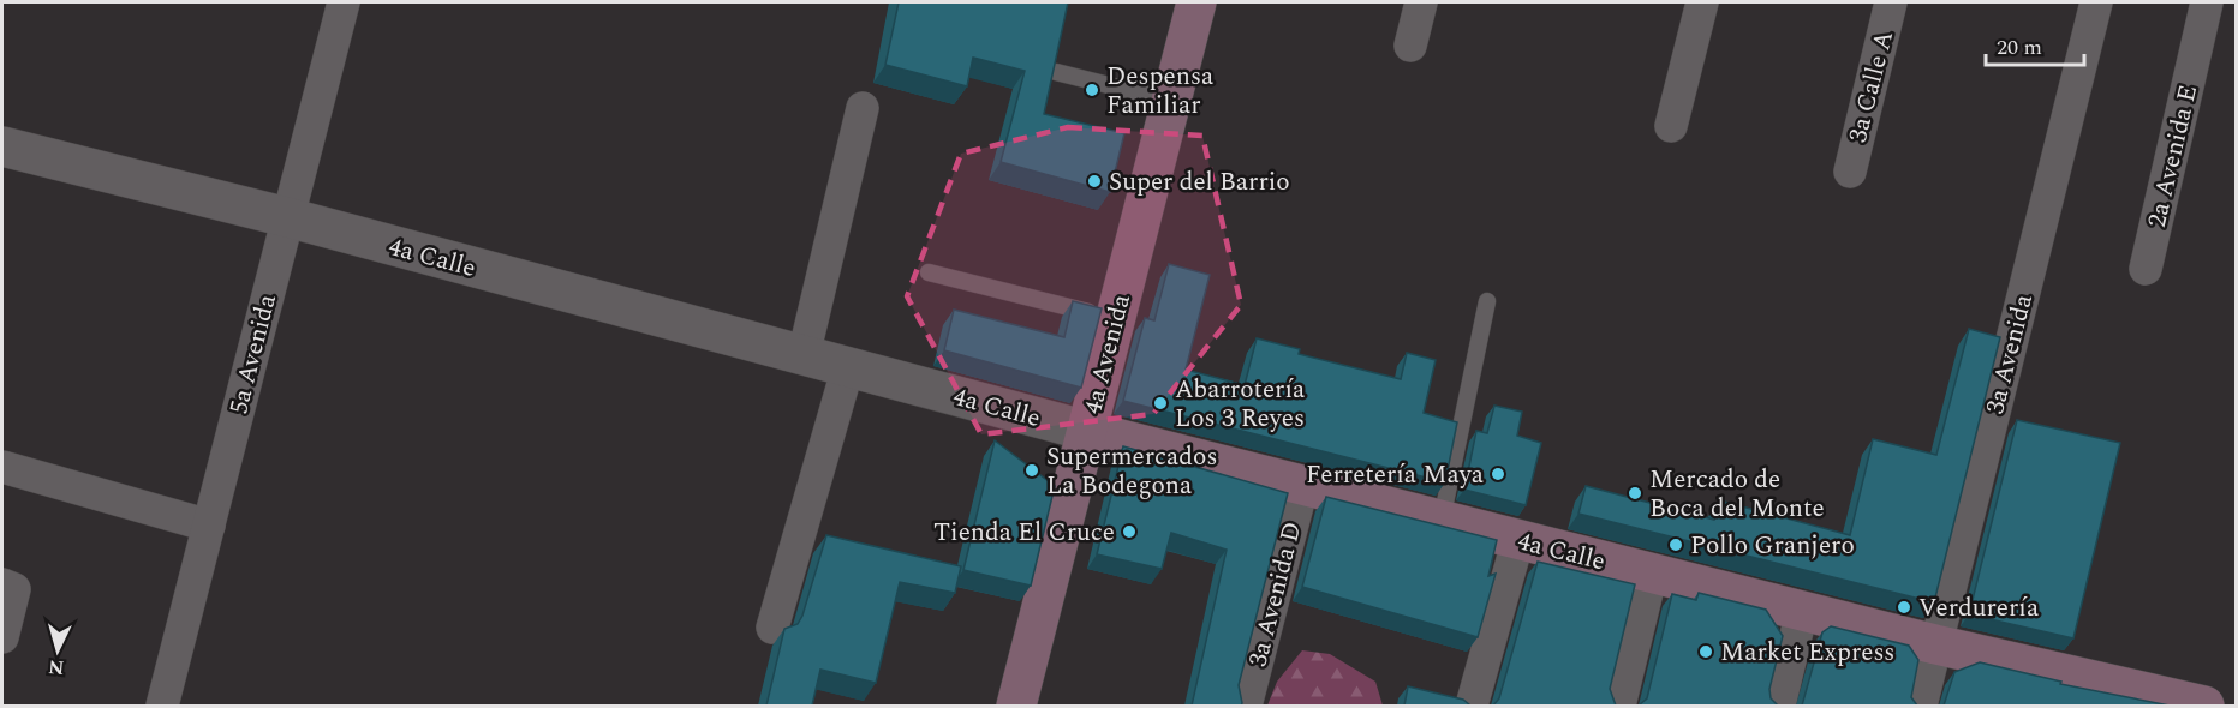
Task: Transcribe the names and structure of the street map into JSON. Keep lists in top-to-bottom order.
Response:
{
  "streets": {
    "main road": ["4a Calle", "4a Avenida"],
    "street": [
      "3a Calle A",
      "2a Avenida E",
      "5a Avenida",
      "3a Avenida",
      "3a Avenida D"
    ]
  },
  "crossings": [
    ["4a Calle", "5a Avenida"],
    ["4a Calle", "4a Avenida"],
    ["4a Calle", "3a Avenida"],
    ["4a Calle", "3a Avenida D"]
  ],
  "places": [
    "Despensa Familiar",
    "Super del Barrio",
    "Abarrotería Los 3 Reyes",
    "Supermercados La Bodegona",
    "Ferretería Maya",
    "Mercado de Boca del Monte",
    "Tienda El Cruce",
    "Pollo Granjero",
    "Verdurería",
    "Market Express"
  ],
  "scale_bar": "20 m",
  "north": "bottom"
}
